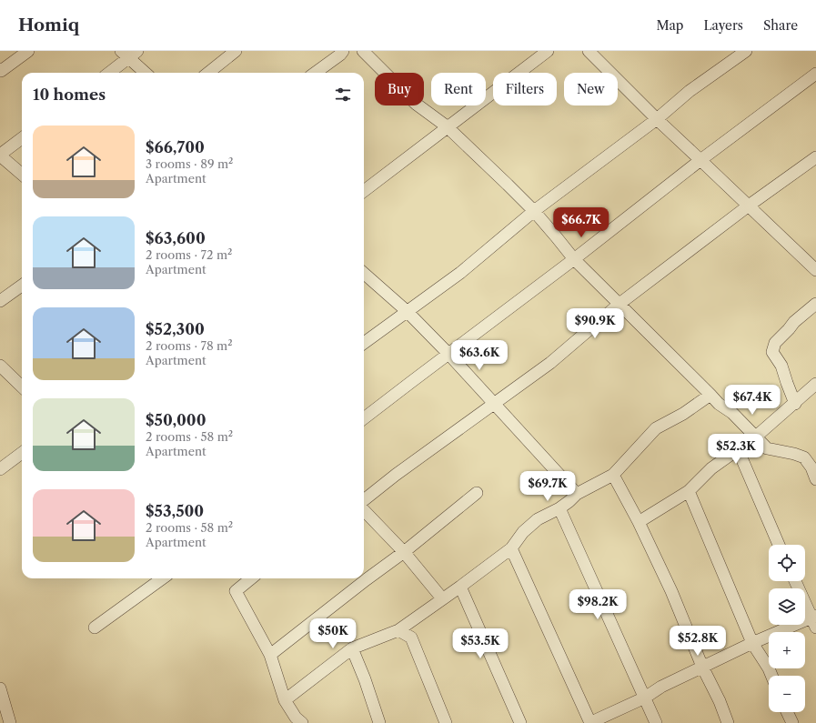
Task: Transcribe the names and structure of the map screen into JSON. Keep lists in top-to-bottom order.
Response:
{
  "page": {
    "header": "Homiq",
    "nav": ["Map", "Layers", "Share"],
    "chip": [
      "Buy",
      "Rent",
      "Filters",
      "New"
    ],
    "heading": "10 homes",
    "list": [
      {
        "name": "$66,700",
        "note": "3 rooms · 89 m² · Apartment"
      },
      {
        "name": "$63,600",
        "note": "2 rooms · 72 m² · Apartment"
      },
      {
        "name": "$52,300",
        "note": "2 rooms · 78 m² · Apartment"
      },
      {
        "name": "$50,000",
        "note": "2 rooms · 58 m² · Apartment"
      },
      {
        "name": "$53,500",
        "note": "2 rooms · 58 m² · Apartment"
      }
    ],
    "price": [
      "$66.7K",
      "$90.9K",
      "$63.6K",
      "$67.4K",
      "$52.3K",
      "$69.7K",
      "$98.2K",
      "$50K",
      "$52.8K",
      "$53.5K"
    ],
    "map_buttons": ["+", "−"]
  }
}
